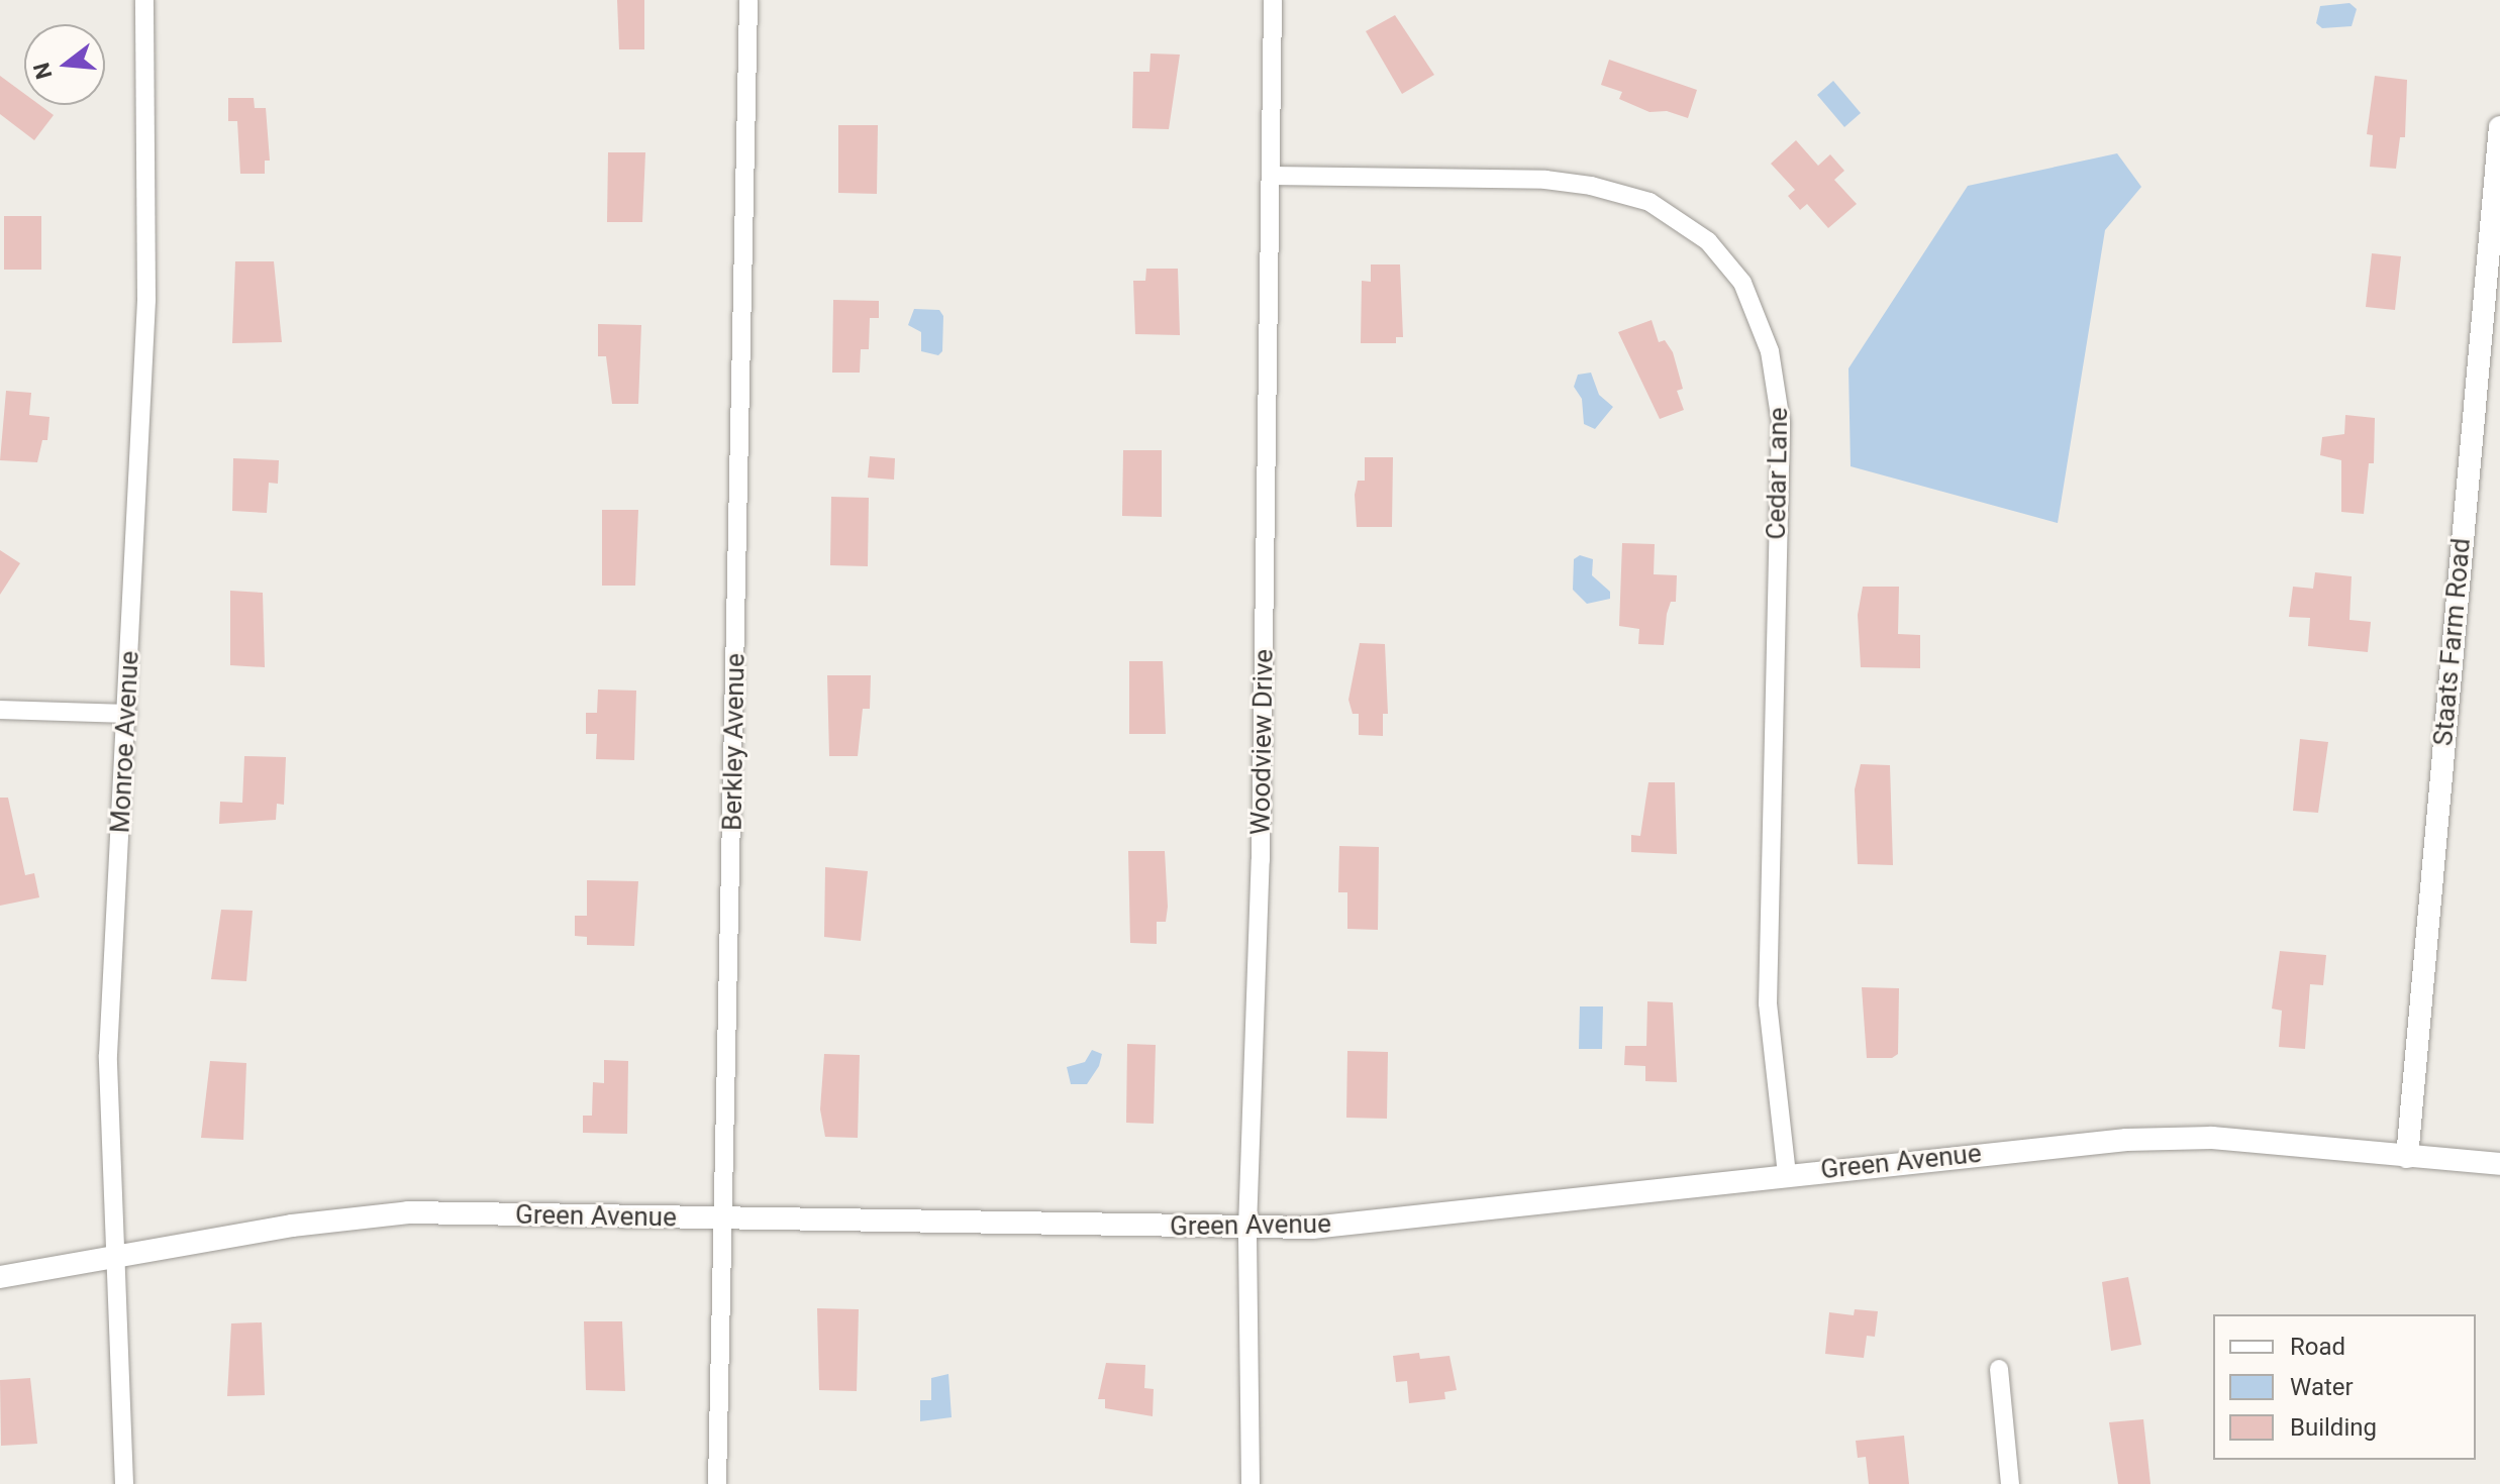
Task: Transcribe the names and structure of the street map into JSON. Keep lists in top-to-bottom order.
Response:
{
  "streets": {
    "street": [
      "Cedar Lane",
      "Staats Farm Road",
      "Monroe Avenue",
      "Berkley Avenue",
      "Woodview Drive",
      "Green Avenue"
    ]
  },
  "crossings": [
    ["Cedar Lane", "Woodview Drive"],
    ["Cedar Lane", "Green Avenue"],
    ["Staats Farm Road", "Green Avenue"],
    ["Monroe Avenue", "Green Avenue"],
    ["Berkley Avenue", "Green Avenue"],
    ["Woodview Drive", "Green Avenue"]
  ],
  "legend": ["Road", "Water", "Building"],
  "north": "left"
}
